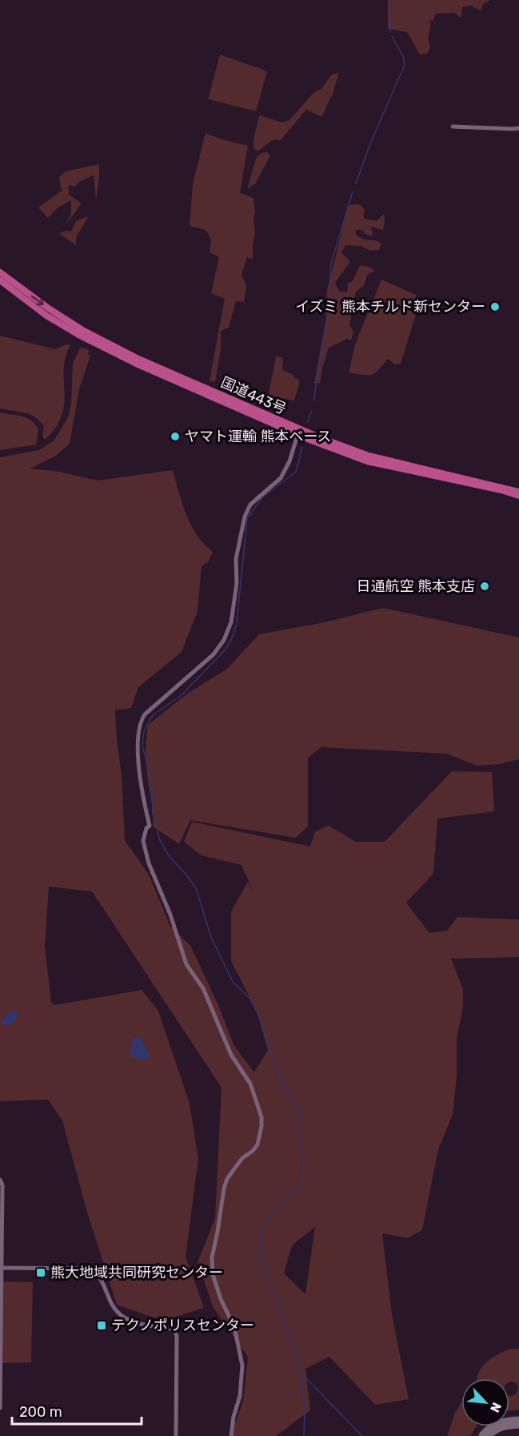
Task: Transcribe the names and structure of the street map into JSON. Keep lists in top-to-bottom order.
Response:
{
  "streets": {
    "highway": ["国道443号"]
  },
  "places": {
    "other": ["イズミ 熊本チルド新センター", "ヤマト運輸 熊本ベース", "日通航空 熊本支店"],
    "transit": ["熊大地域共同研究センター", "テクノポリスセンター"]
  },
  "scale_bar": "200 m",
  "north": "bottom right"
}
